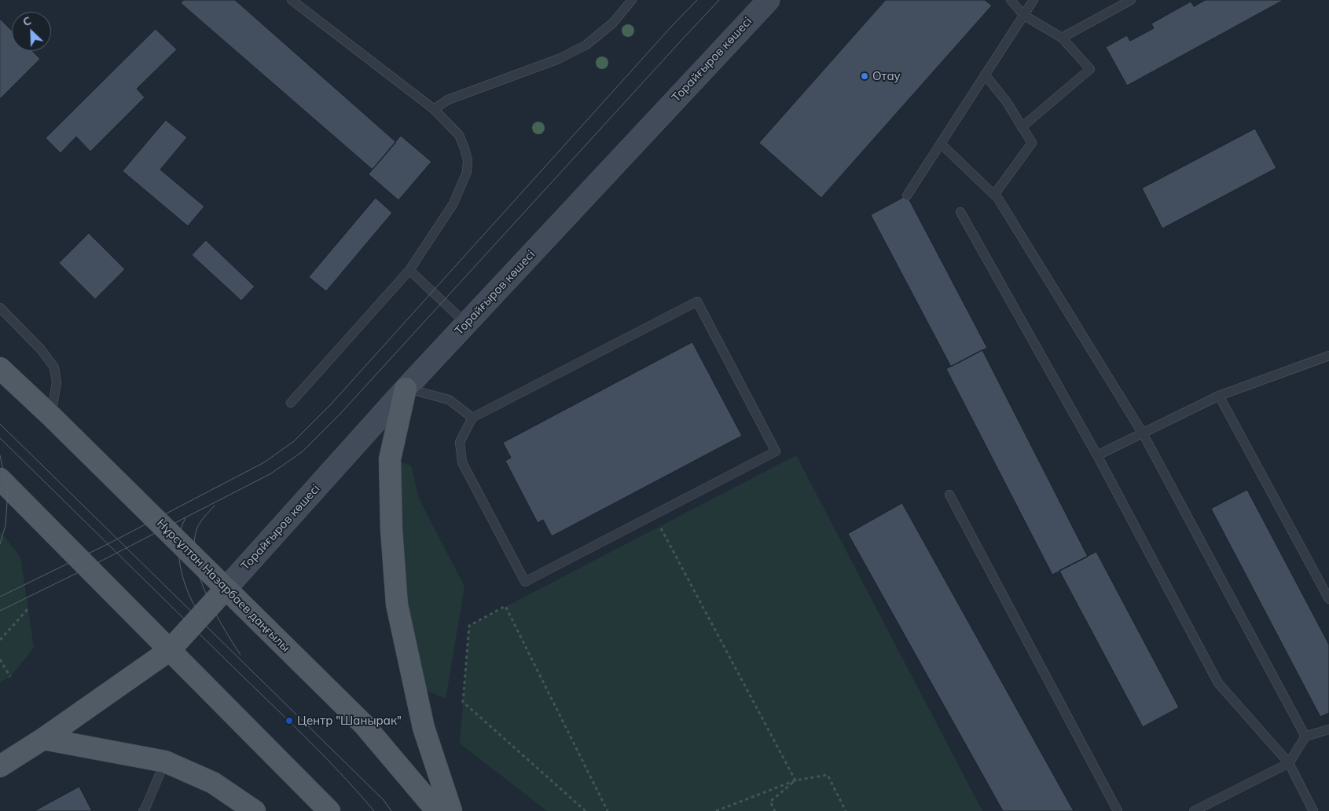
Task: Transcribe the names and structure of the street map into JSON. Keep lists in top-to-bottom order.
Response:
{
  "streets": {
    "main road": ["Торайғыров көшесі", "Нұрсұлтан Назарбаев даңғылы"]
  },
  "crossings": [
    ["Торайғыров көшесі", "Нұрсұлтан Назарбаев даңғылы"]
  ],
  "places": ["Отау", "Центр \"Шанырак\""],
  "north": "top left"
}
